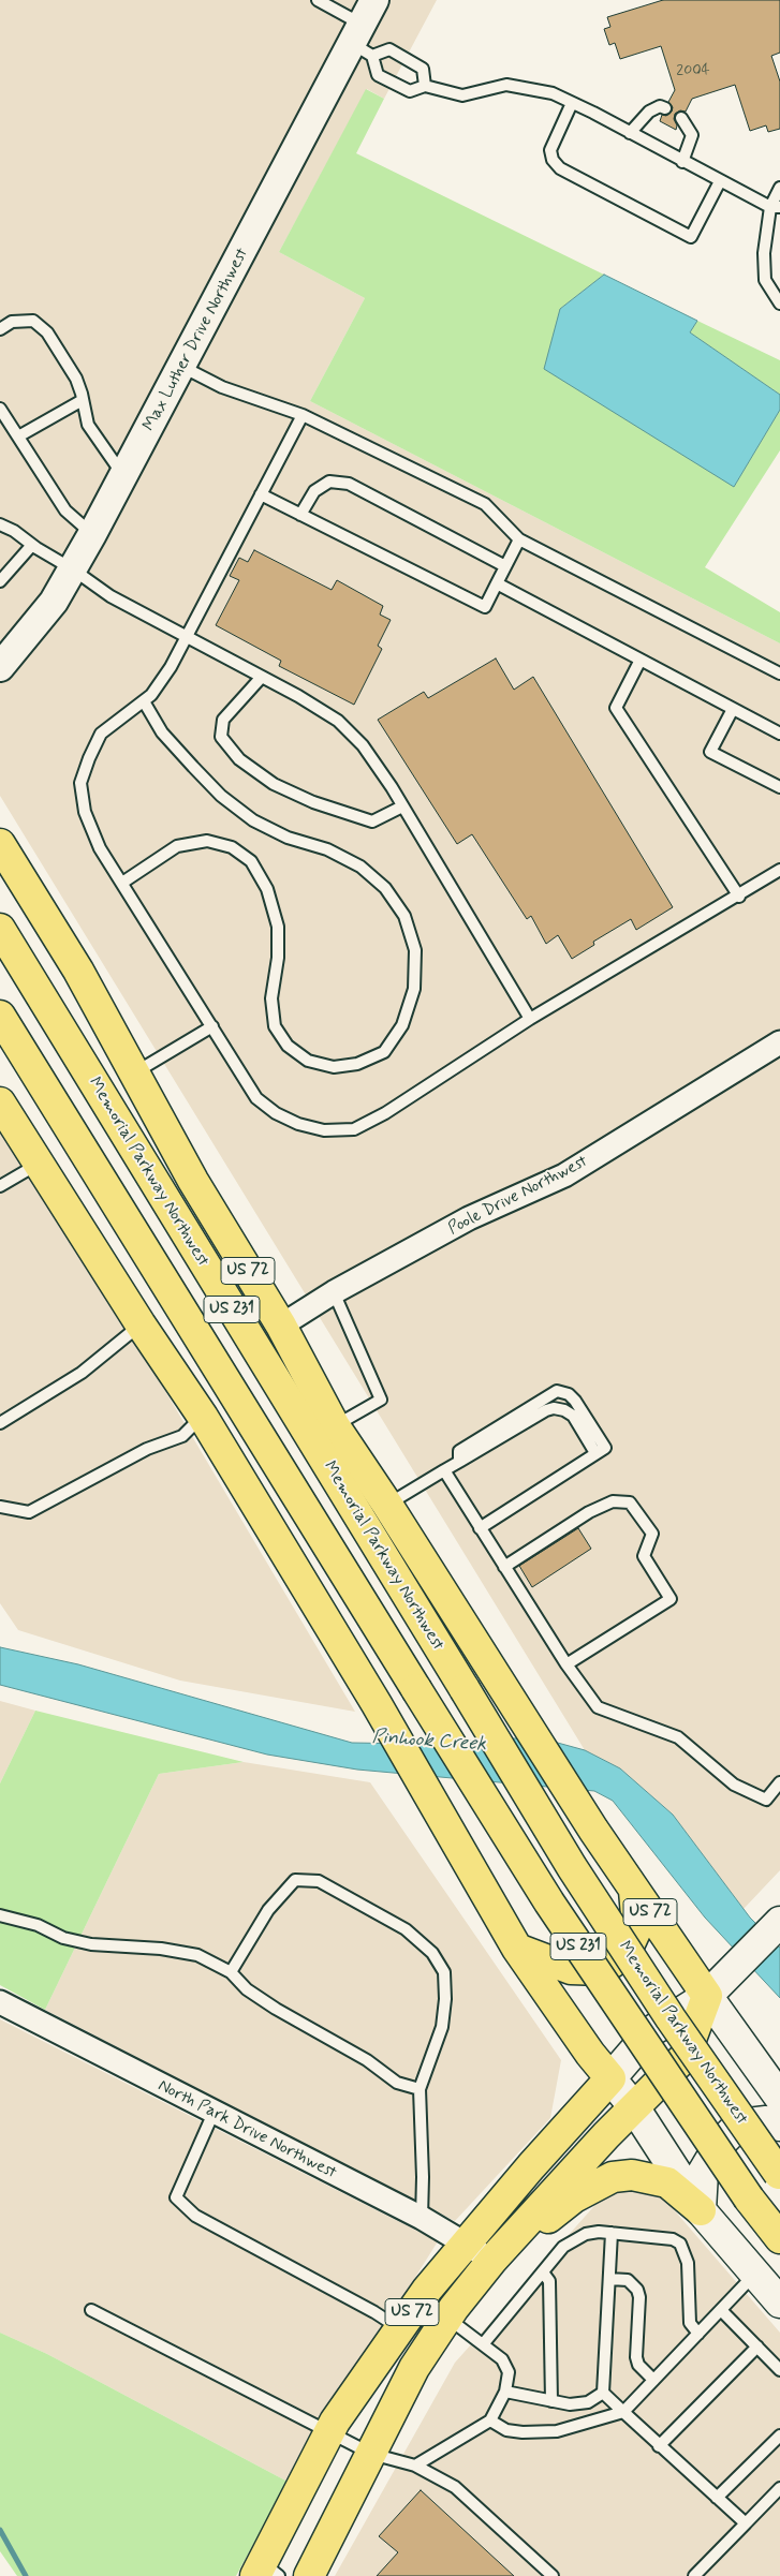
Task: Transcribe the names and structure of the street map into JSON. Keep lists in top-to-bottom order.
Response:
{
  "streets": {
    "highway": ["Memorial Parkway Northwest", "US 72", "US 231"],
    "street": ["Max Luther Drive Northwest", "Poole Drive Northwest", "North Park Drive Northwest"]
  },
  "crossings": [
    ["Poole Drive Northwest", "US 72"],
    ["US 72", "North Park Drive Northwest"]
  ],
  "water": ["Pinhook Creek"],
  "house_numbers": ["2004"]
}
